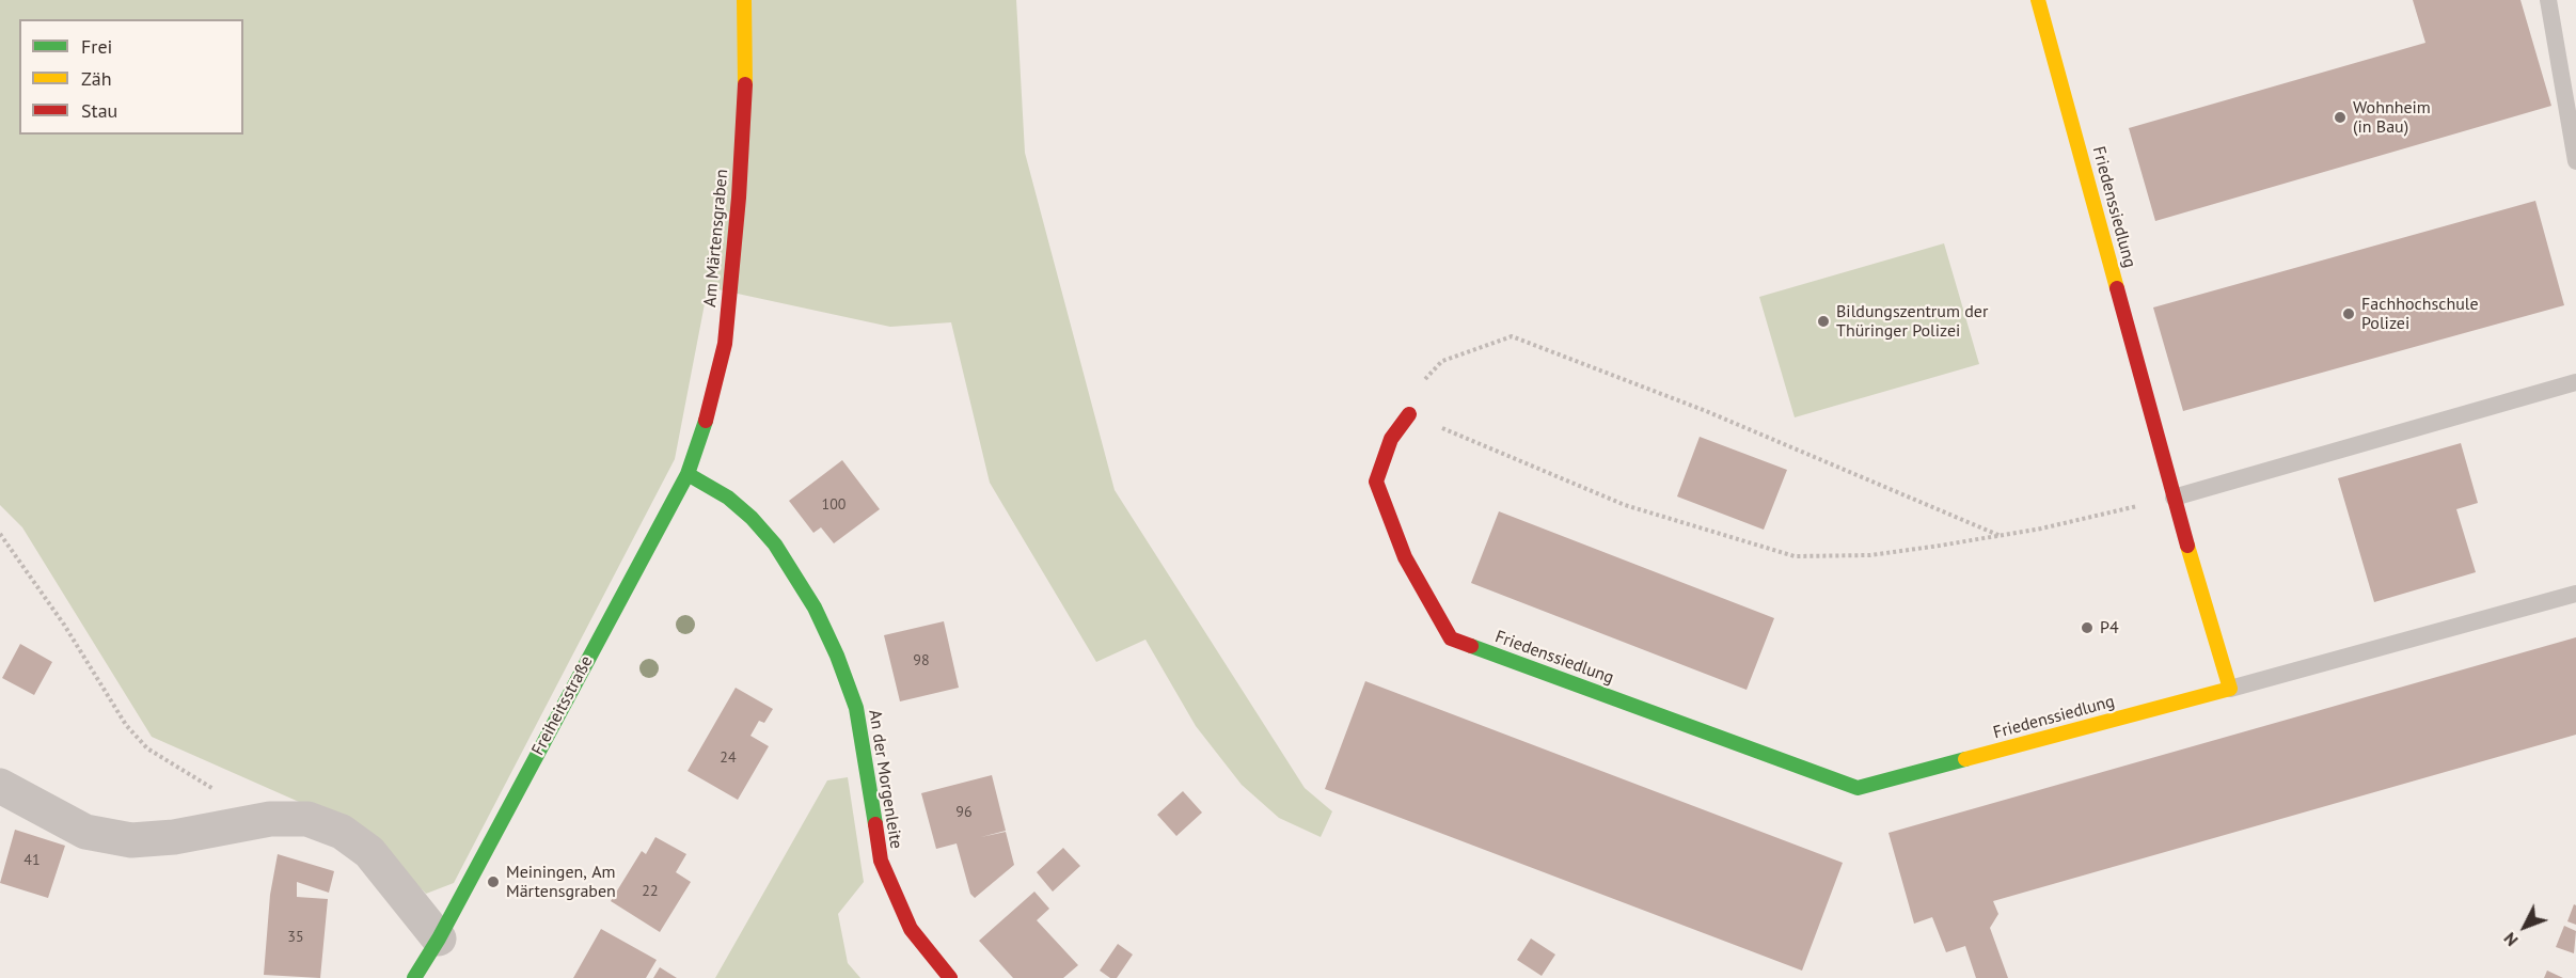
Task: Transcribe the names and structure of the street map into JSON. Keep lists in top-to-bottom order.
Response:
{
  "streets": {
    "street": [
      "Friedenssiedlung",
      "Am Märtensgraben",
      "Freiheitsstraße",
      "An der Morgenleite"
    ]
  },
  "crossings": [
    ["Am Märtensgraben", "Freiheitsstraße"],
    ["Am Märtensgraben", "An der Morgenleite"],
    ["Freiheitsstraße", "An der Morgenleite"]
  ],
  "places": [
    "Wohnheim (in Bau)",
    "Fachhochschule Polizei",
    "Bildungszentrum der Thüringer Polizei",
    "P4",
    "Meiningen, Am Märtensgraben"
  ],
  "house_numbers": [
    "100",
    "98",
    "24",
    "96",
    "41",
    "22",
    "35"
  ],
  "legend": ["Frei", "Zäh", "Stau"],
  "north": "bottom left"
}
